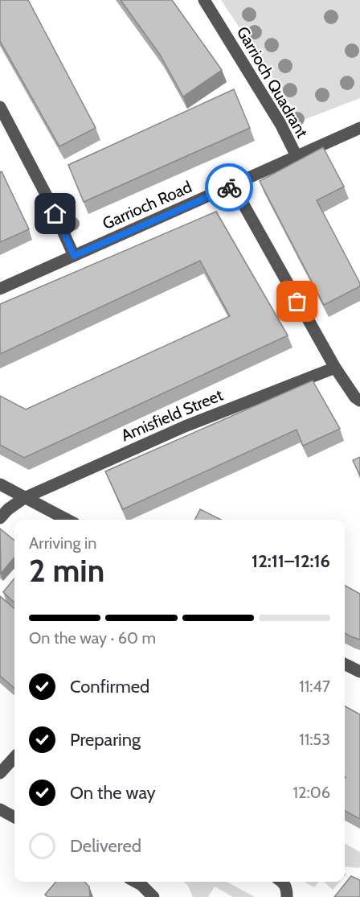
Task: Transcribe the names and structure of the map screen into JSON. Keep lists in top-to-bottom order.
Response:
{
  "streets": {
    "street": ["Garrioch Quadrant", "Garrioch Road", "Amisfield Street"]
  },
  "crossings": [
    ["Garrioch Quadrant", "Garrioch Road"]
  ],
  "page": {
    "heading": ["2 min", "Arriving in", "12:11–12:16"],
    "bar": "On the way · 60 m",
    "list": [
      ["Confirmed", "11:47"],
      ["Preparing", "11:53"],
      ["On the way", "12:06"],
      "Delivered"
    ]
  }
}
